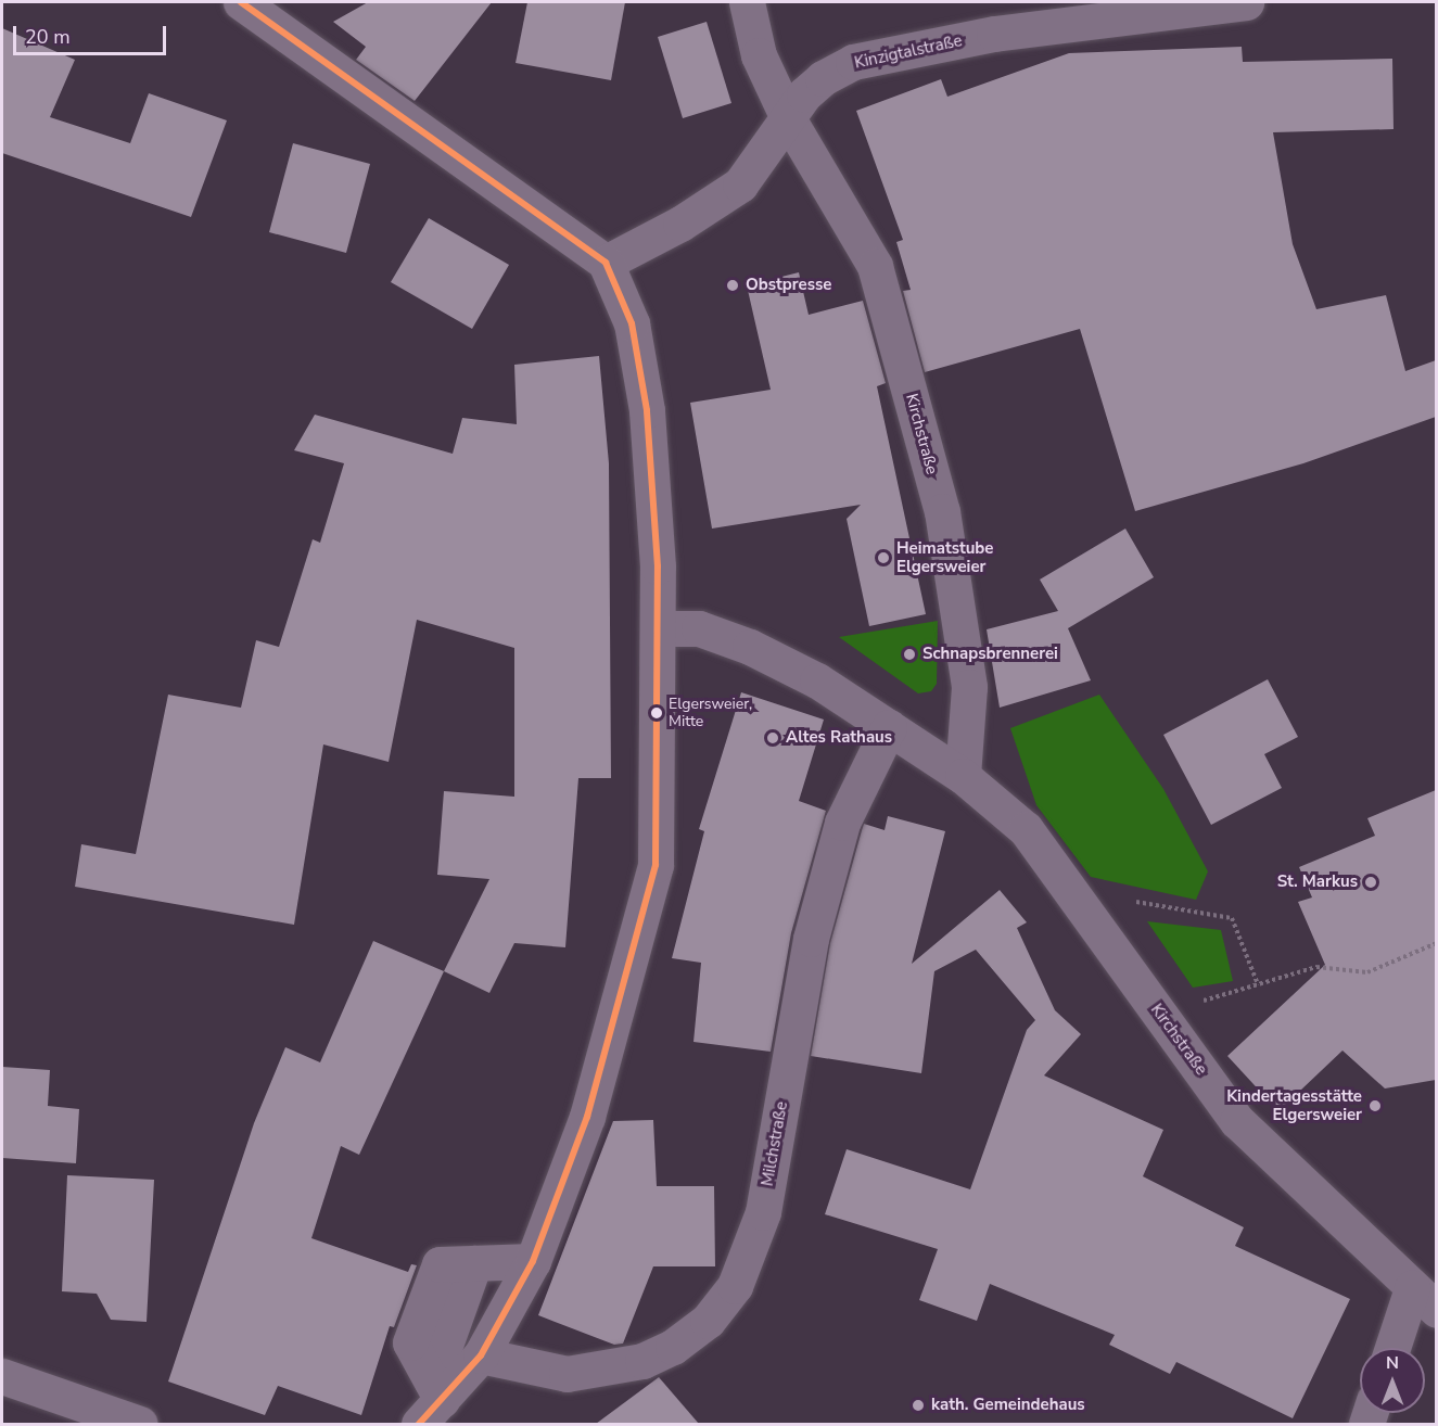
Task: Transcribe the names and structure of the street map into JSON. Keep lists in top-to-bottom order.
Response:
{
  "streets": {
    "street": ["Kinzigtalstraße", "Kirchstraße", "Milchstraße"]
  },
  "crossings": [
    ["Kinzigtalstraße", "Kirchstraße"],
    ["Kirchstraße", "Milchstraße"]
  ],
  "places": [
    "Obstpresse",
    "Heimatstube Elgersweier",
    "Schnapsbrennerei",
    "Elgersweier, Mitte",
    "Altes Rathaus",
    "St. Markus",
    "Kindertagesstätte Elgersweier",
    "kath. Gemeindehaus"
  ],
  "scale_bar": "20 m",
  "north": "top"
}
